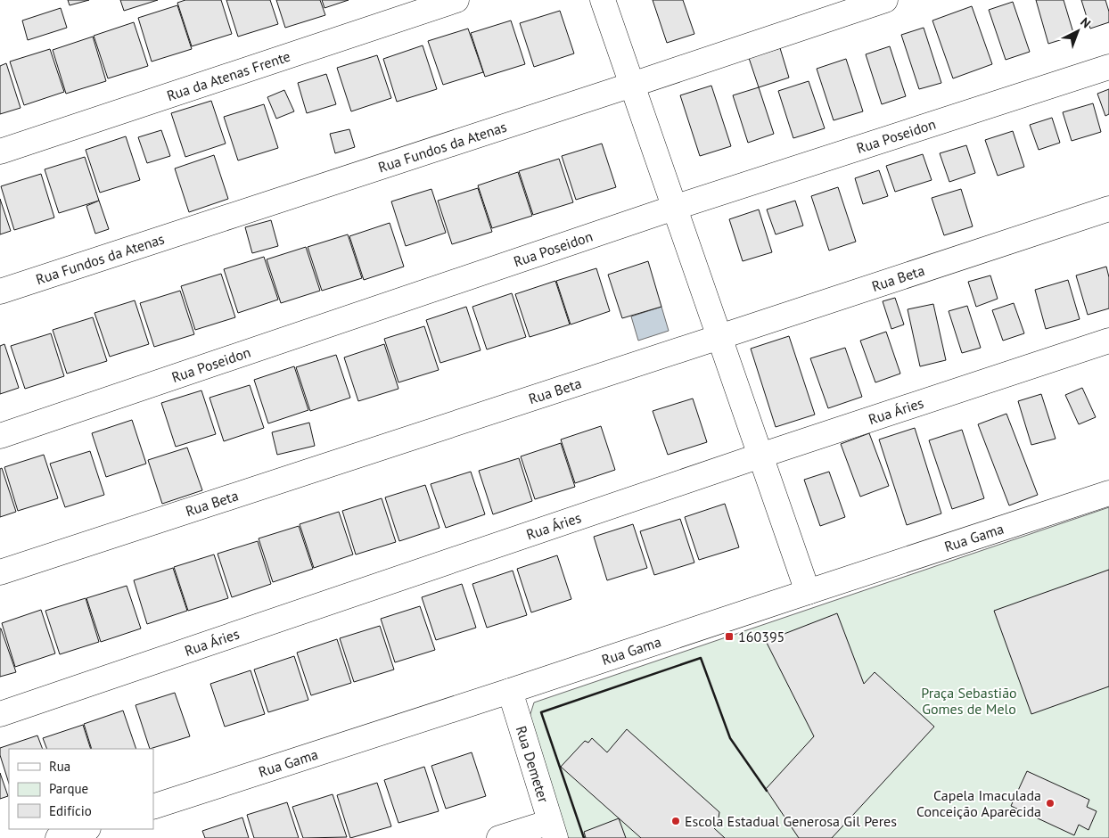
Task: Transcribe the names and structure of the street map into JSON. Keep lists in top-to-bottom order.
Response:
{
  "streets": {
    "street": [
      "Rua da Atenas Frente",
      "Rua Poseidon",
      "Rua Fundos da Atenas",
      "Rua Beta",
      "Rua Áries",
      "Rua Gama",
      "Rua Demeter"
    ]
  },
  "crossings": [
    ["Rua Gama", "Rua Demeter"]
  ],
  "parks": ["Praça Sebastião Gomes de Melo"],
  "places": {
    "transit": ["160395"],
    "other": ["Capela Imaculada Conceição Aparecida", "Escola Estadual Generosa Gil Peres"]
  },
  "legend": ["Rua", "Parque", "Edifício"],
  "north": "top right"
}
